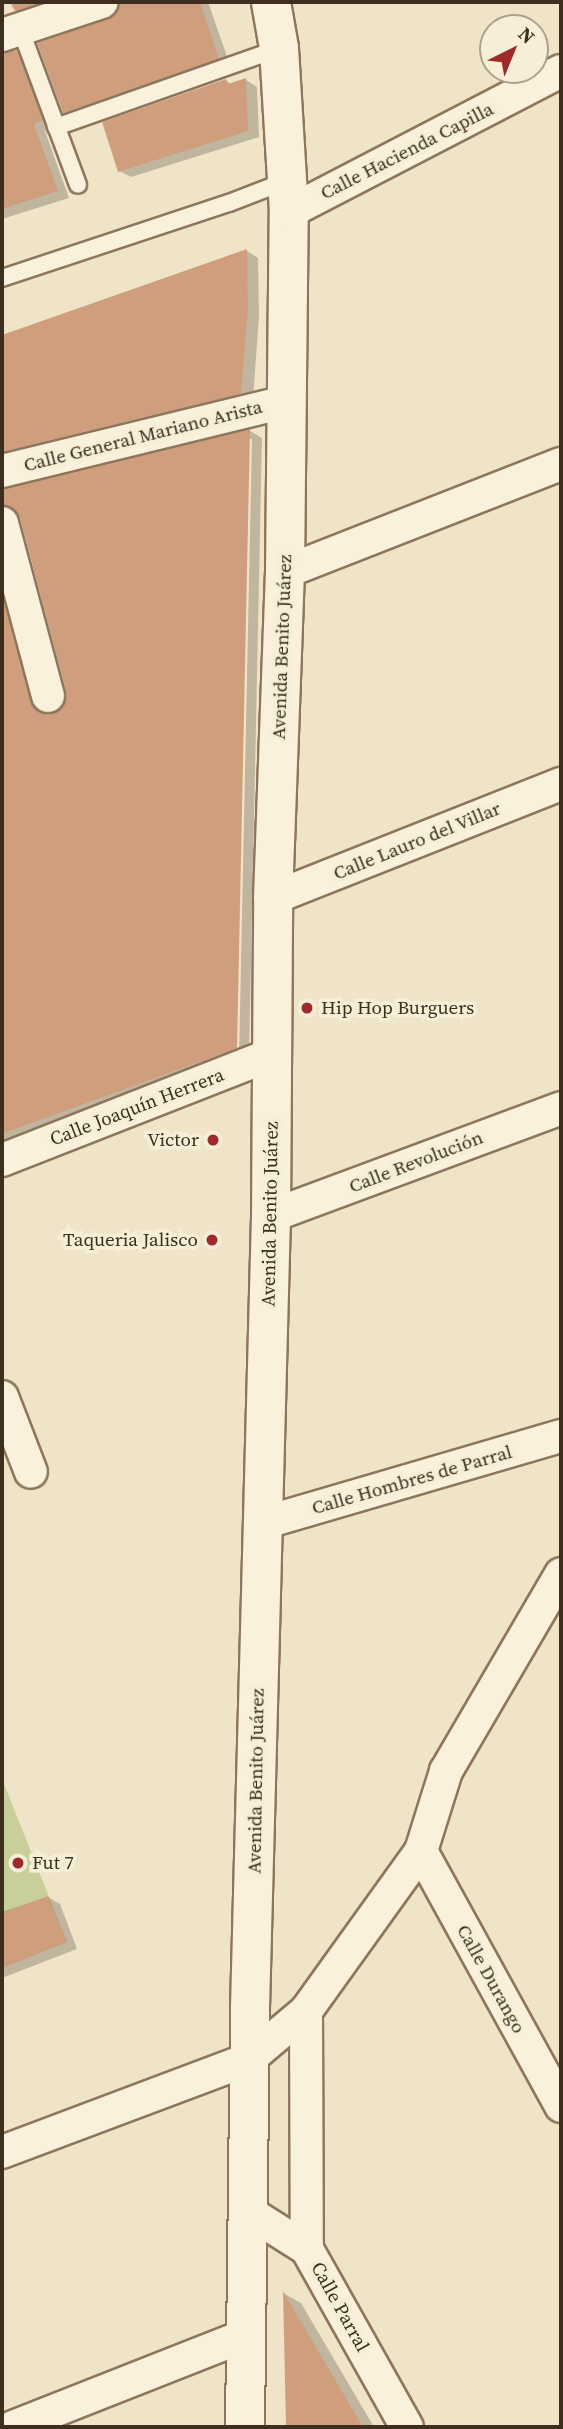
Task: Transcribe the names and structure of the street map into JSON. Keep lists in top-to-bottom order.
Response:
{
  "streets": {
    "street": [
      "Calle Hacienda Capilla",
      "Calle General Mariano Arista",
      "Avenida Benito Juárez",
      "Calle Lauro del Villar",
      "Calle Joaquín Herrera",
      "Calle Revolución",
      "Calle Hombres de Parral",
      "Calle Durango",
      "Calle Parral"
    ]
  },
  "crossings": [
    ["Calle Hacienda Capilla", "Avenida Benito Juárez"],
    ["Calle General Mariano Arista", "Avenida Benito Juárez"],
    ["Avenida Benito Juárez", "Calle Lauro del Villar"],
    ["Avenida Benito Juárez", "Calle Joaquín Herrera"],
    ["Avenida Benito Juárez", "Calle Revolución"],
    ["Avenida Benito Juárez", "Calle Hombres de Parral"],
    ["Avenida Benito Juárez", "Calle Parral"]
  ],
  "places": [
    "Hip Hop Burguers",
    "Victor",
    "Taqueria Jalisco",
    "Fut 7"
  ],
  "north": "top right"
}
